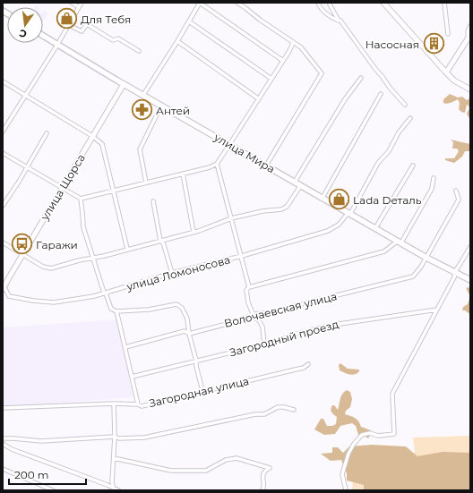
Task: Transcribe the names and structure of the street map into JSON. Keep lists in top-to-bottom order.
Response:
{
  "streets": {
    "main road": ["улица Мира"],
    "street": [
      "улица Щорса",
      "улица Ломоносова",
      "Волочаевская улица",
      "Загородный проезд",
      "Загородная улица"
    ]
  },
  "crossings": [
    ["улица Мира", "улица Щорса"],
    ["улица Мира", "улица Ломоносова"],
    ["улица Мира", "Волочаевская улица"],
    ["улица Щорса", "улица Ломоносова"]
  ],
  "places": {
    "shop": ["Для Тебя", "Lada Dеталь"],
    "building": ["Насосная"],
    "pharmacy": ["Антей"],
    "bus stop": ["Гаражи"]
  },
  "scale_bar": "200 m",
  "north": "bottom"
}
